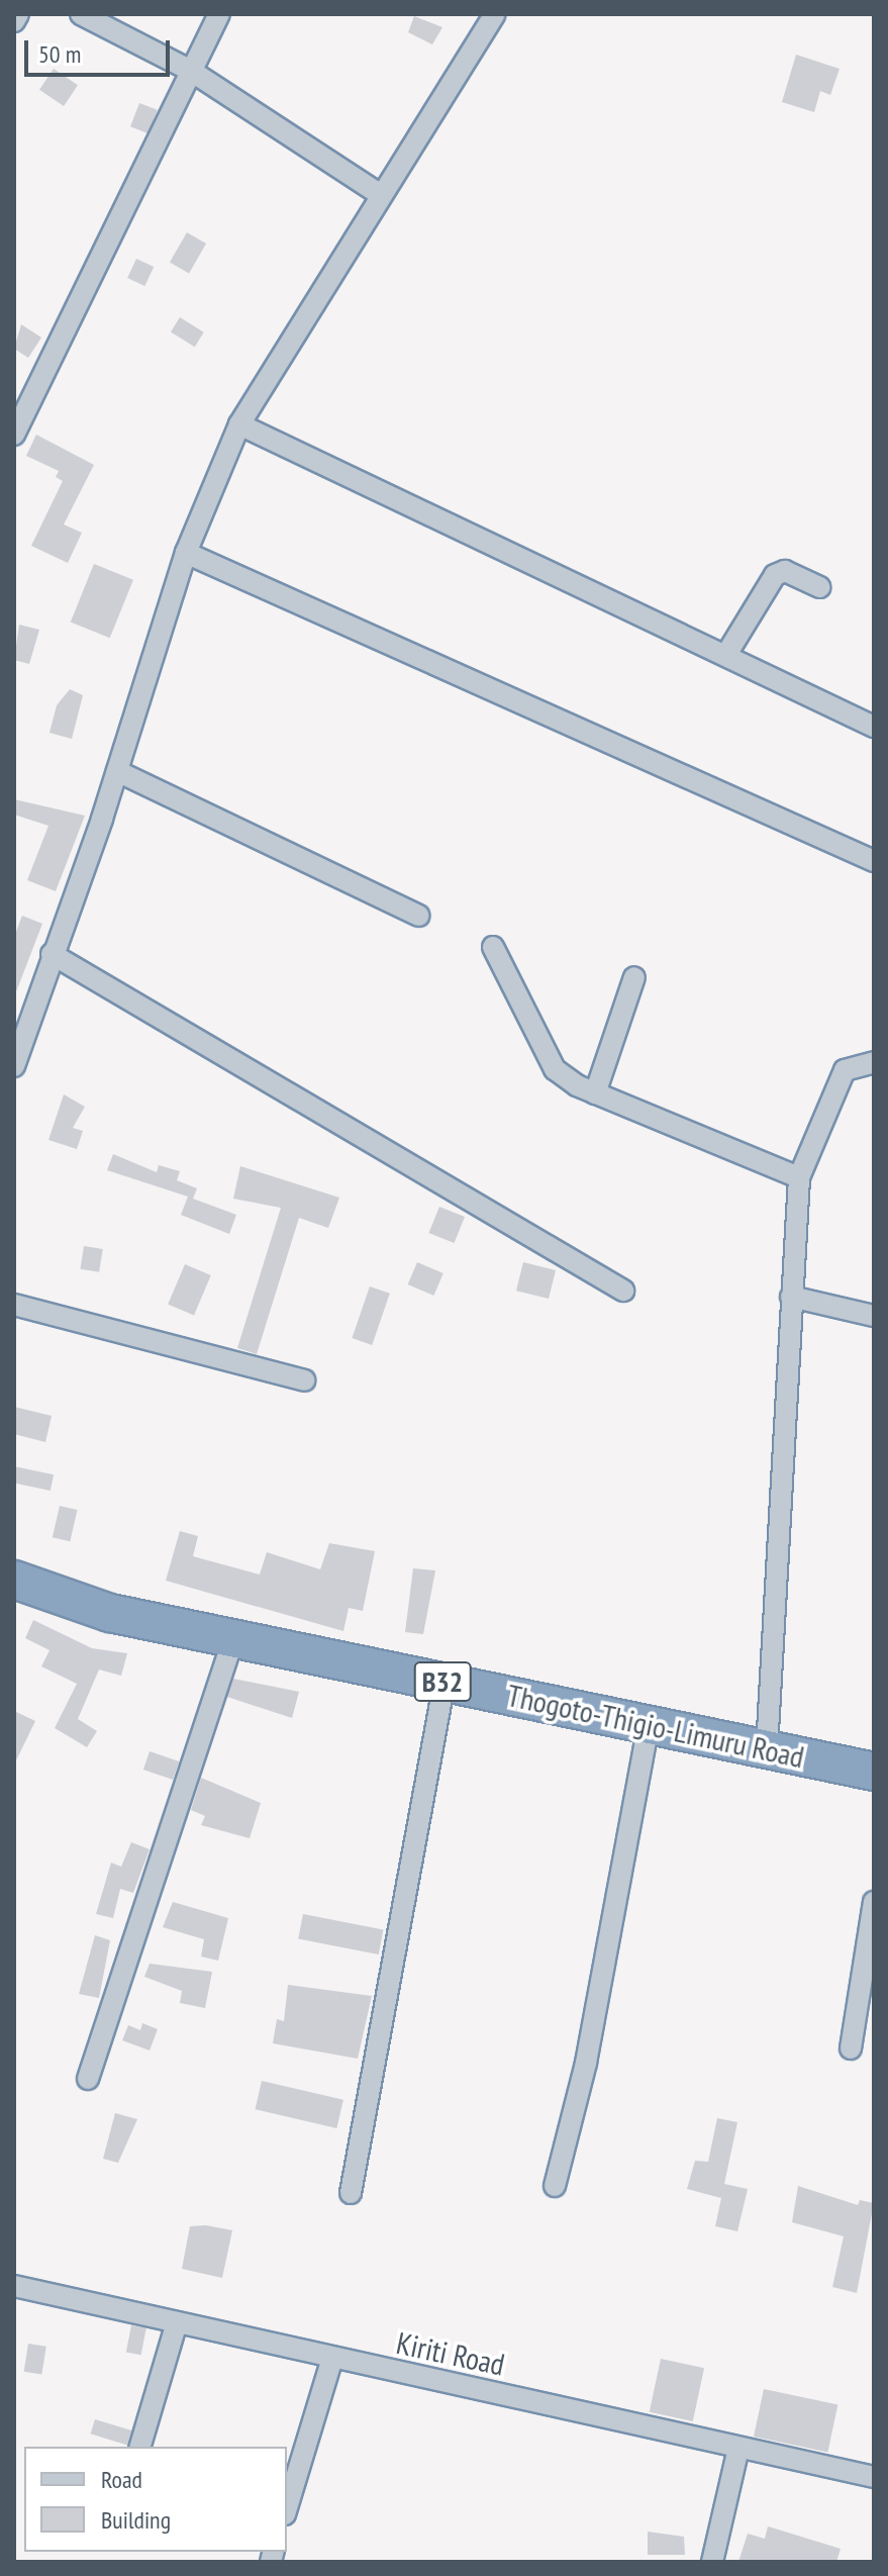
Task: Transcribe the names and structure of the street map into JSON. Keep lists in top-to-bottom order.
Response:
{
  "streets": {
    "highway": ["B32", "Thogoto-Thigio-Limuru Road"],
    "street": ["Kiriti Road"]
  },
  "legend": ["Road", "Building"],
  "scale_bar": "50 m"
}
